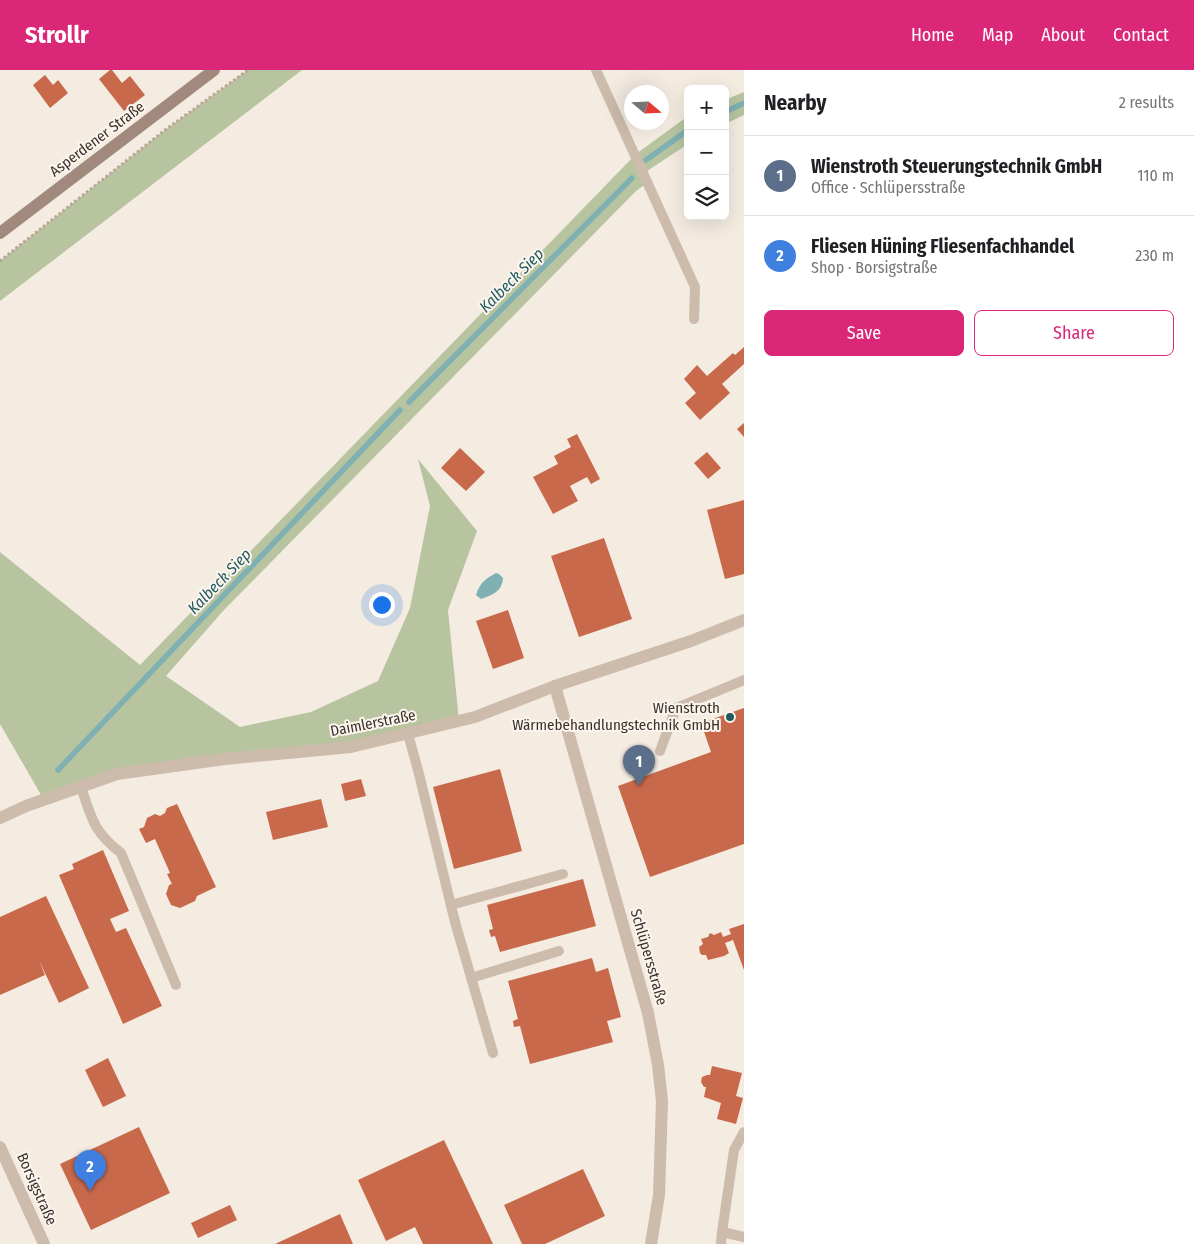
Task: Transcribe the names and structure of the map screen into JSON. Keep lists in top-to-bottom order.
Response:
{
  "streets": {
    "main road": ["Asperdener Straße"],
    "street": ["Daimlerstraße", "Schlüpersstraße", "Borsigstraße"]
  },
  "crossings": [
    ["Daimlerstraße", "Schlüpersstraße"]
  ],
  "water": ["Kalbeck Siep"],
  "places": ["Wienstroth Wärmebehandlungstechnik GmbH"],
  "north": "right",
  "page": {
    "header": "Strollr",
    "nav": [
      "Home",
      "Map",
      "About",
      "Contact"
    ],
    "heading": ["Nearby", "2 results"],
    "map_buttons": ["+", "−"],
    "list": [
      {
        "mark": "1",
        "name": "Wienstroth Steuerungstechnik GmbH",
        "note": "Office · Schlüpersstraße",
        "value": "110 m"
      },
      {
        "mark": "2",
        "name": "Fliesen Hüning Fliesenfachhandel",
        "note": "Shop · Borsigstraße",
        "value": "230 m"
      }
    ],
    "buttons": ["Save", "Share"],
    "pins": ["1", "2"]
  }
}
